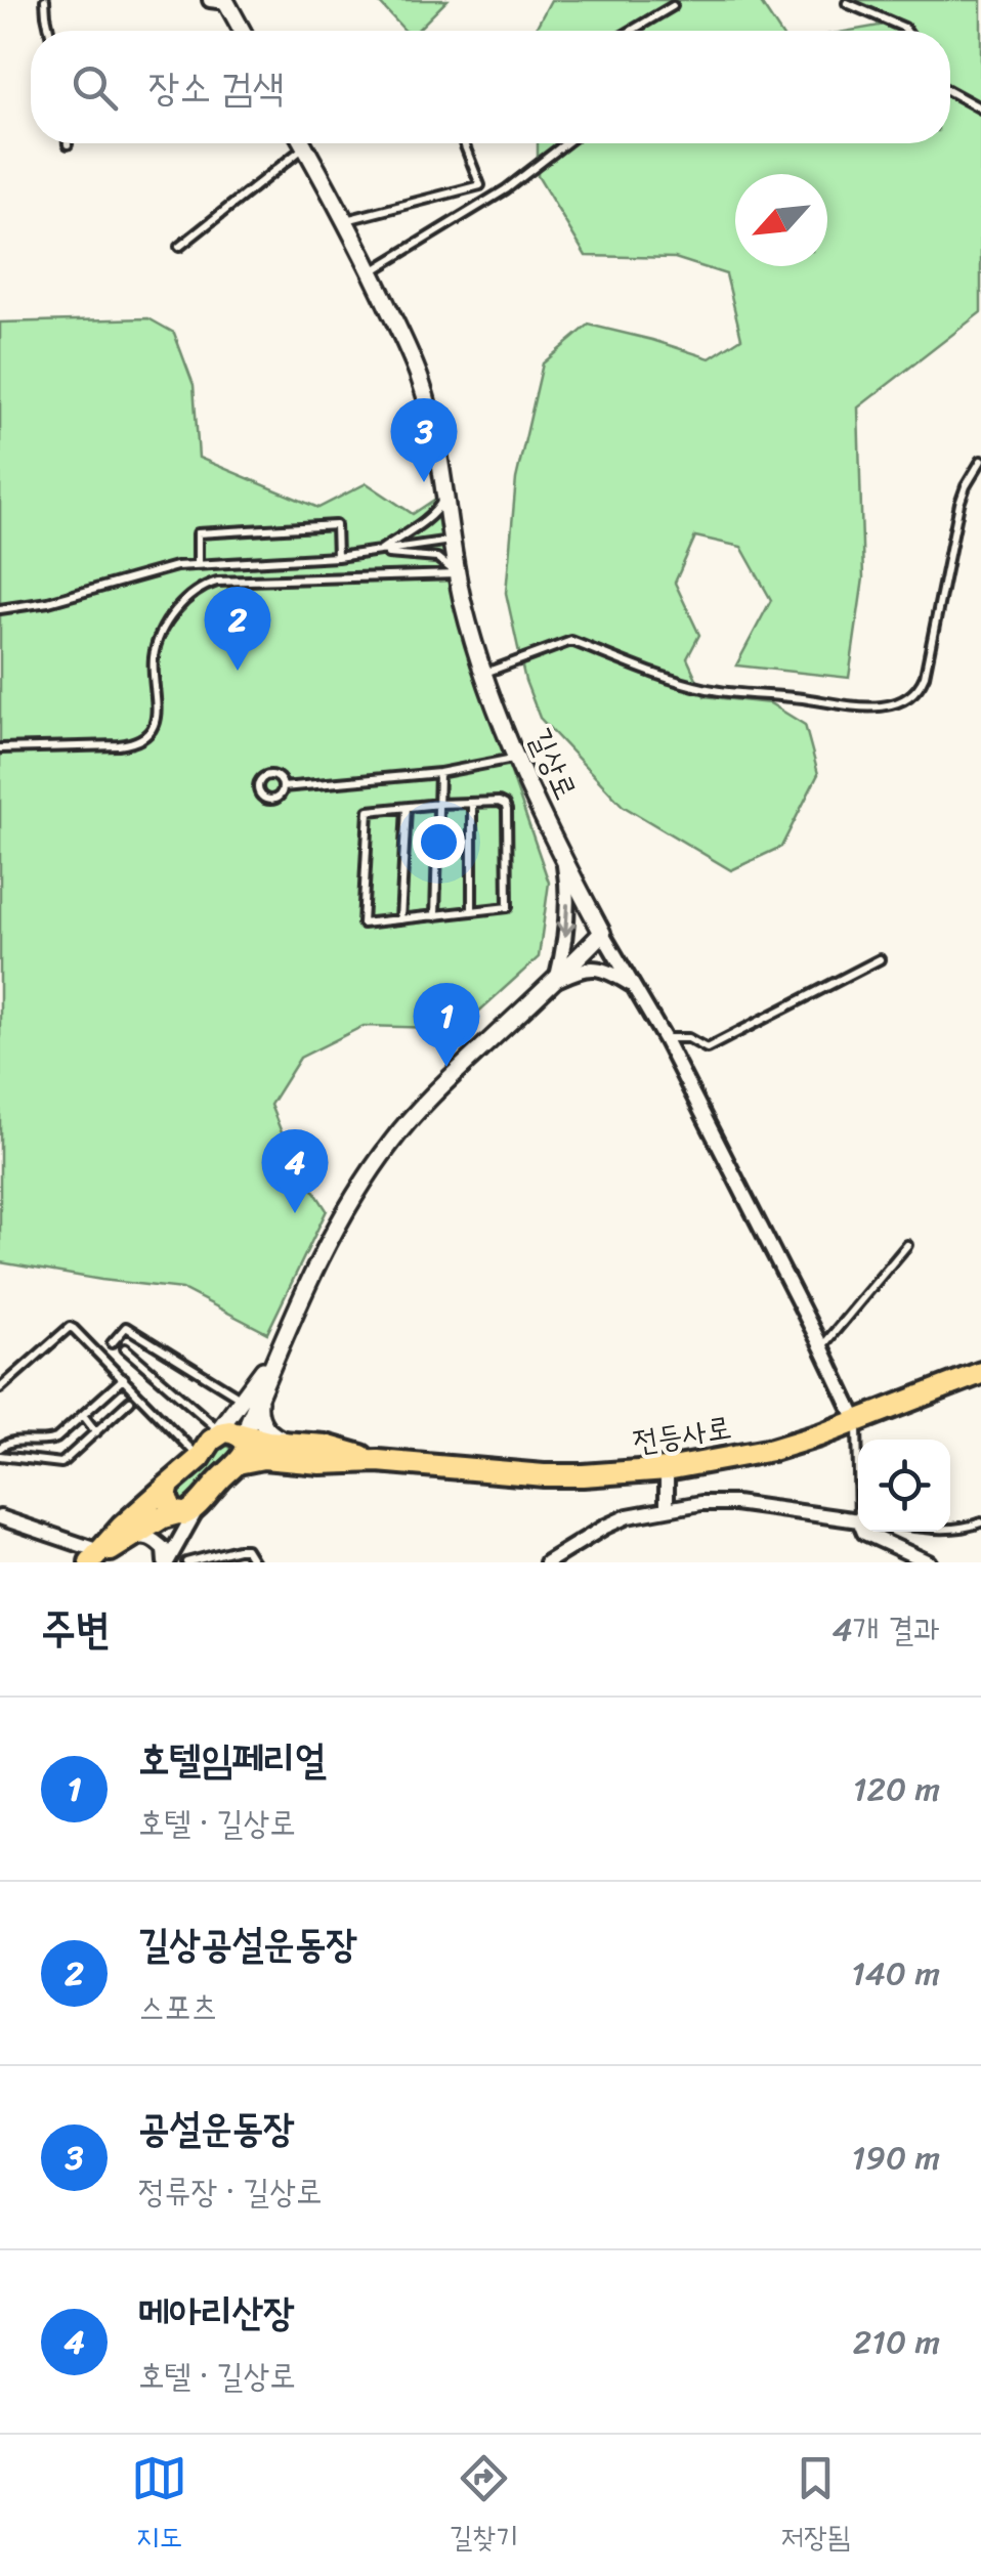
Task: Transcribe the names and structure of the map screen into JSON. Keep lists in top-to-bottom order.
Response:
{
  "streets": {
    "main road": ["전등사로"],
    "street": ["길상로"]
  },
  "north": "bottom left",
  "page": {
    "search": "장소 검색",
    "pins": [
      "3",
      "2",
      "1",
      "4"
    ],
    "heading": ["주변", "4개 결과"],
    "list": [
      {
        "mark": "1",
        "name": "호텔임페리얼",
        "note": "호텔 · 길상로",
        "value": "120 m"
      },
      {
        "mark": "2",
        "name": "길상공설운동장",
        "note": "스포츠",
        "value": "140 m"
      },
      {
        "mark": "3",
        "name": "공설운동장",
        "note": "정류장 · 길상로",
        "value": "190 m"
      },
      {
        "mark": "4",
        "name": "메아리산장",
        "note": "호텔 · 길상로",
        "value": "210 m"
      }
    ],
    "nav": ["지도", "길찾기", "저장됨"]
  }
}
